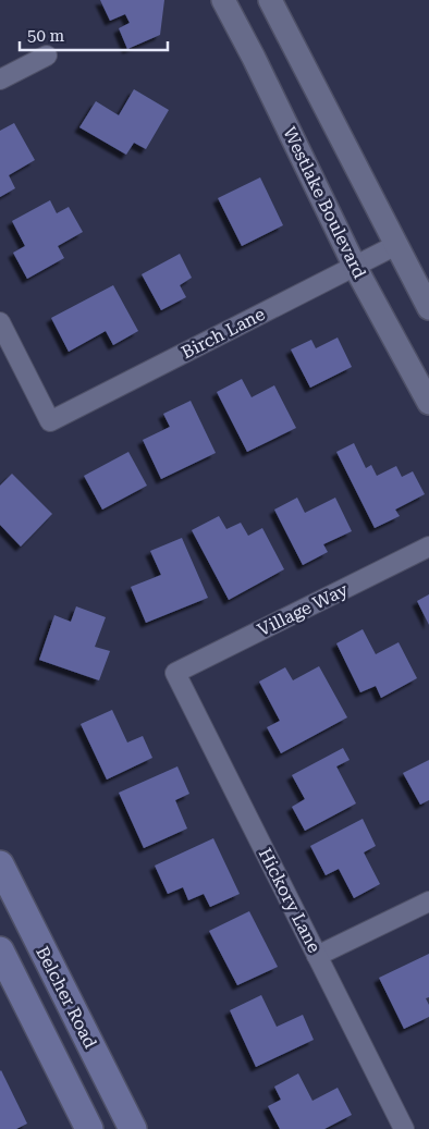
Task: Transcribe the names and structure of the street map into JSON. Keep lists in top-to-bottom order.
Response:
{
  "streets": {
    "main road": ["Belcher Road"],
    "street": [
      "Westlake Boulevard",
      "Birch Lane",
      "Village Way",
      "Hickory Lane"
    ]
  },
  "crossings": [
    ["Westlake Boulevard", "Birch Lane"],
    ["Village Way", "Hickory Lane"]
  ],
  "scale_bar": "50 m"
}
